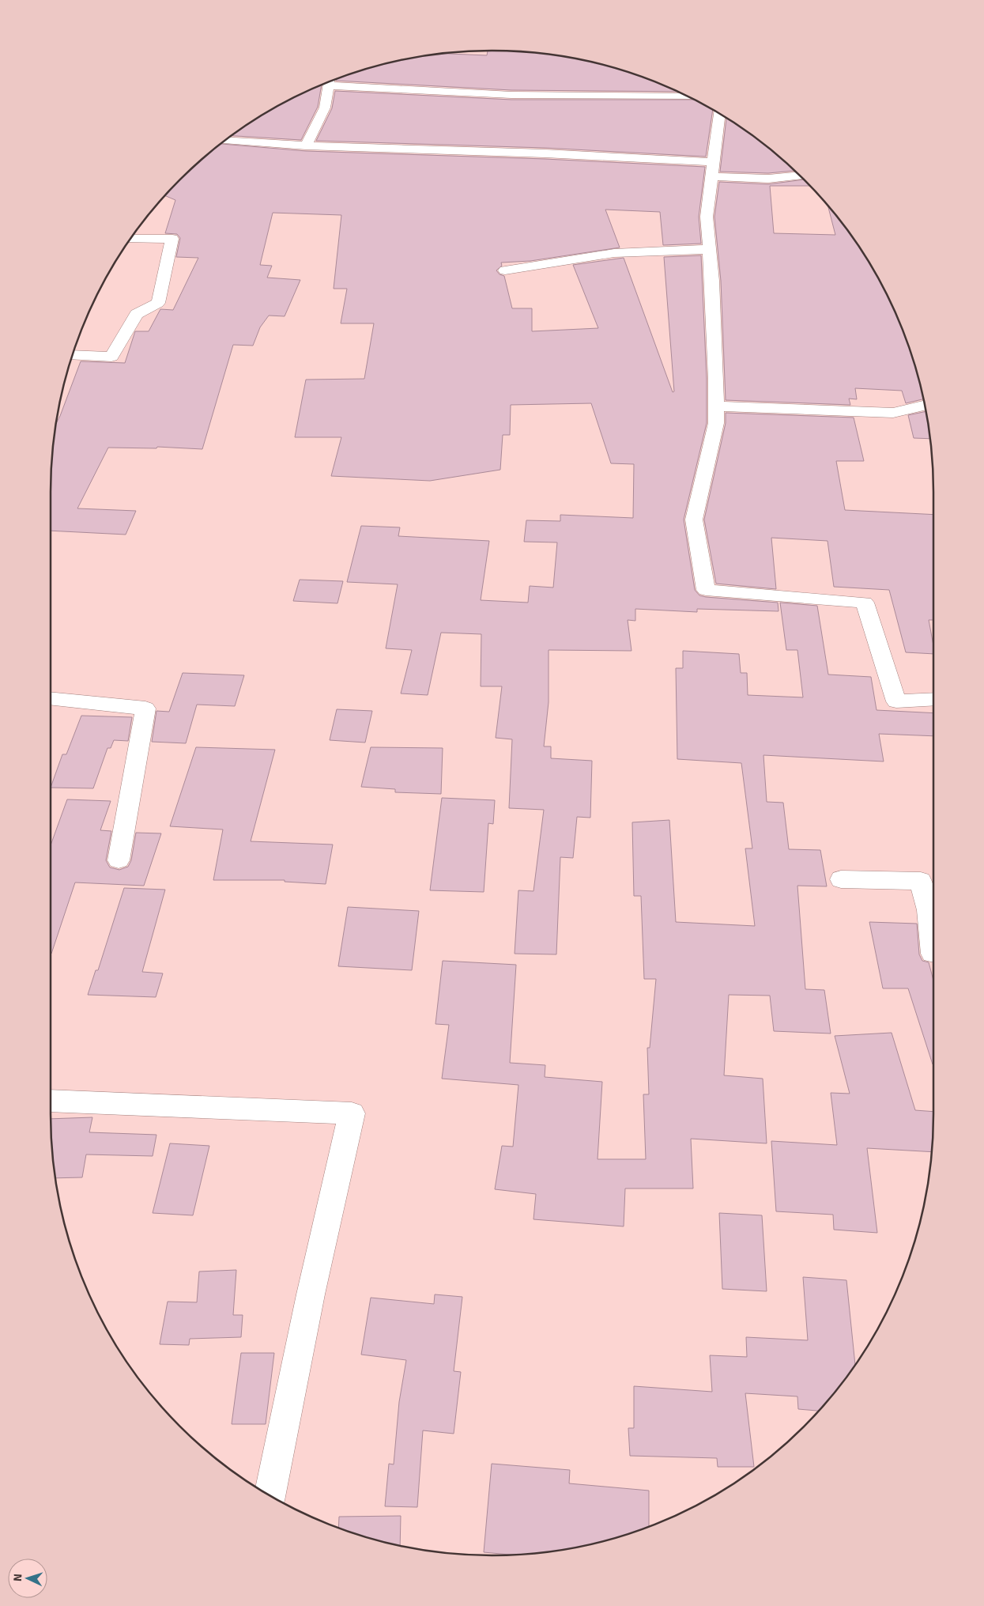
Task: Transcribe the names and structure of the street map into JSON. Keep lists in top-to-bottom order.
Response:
{
  "north": "left"
}
